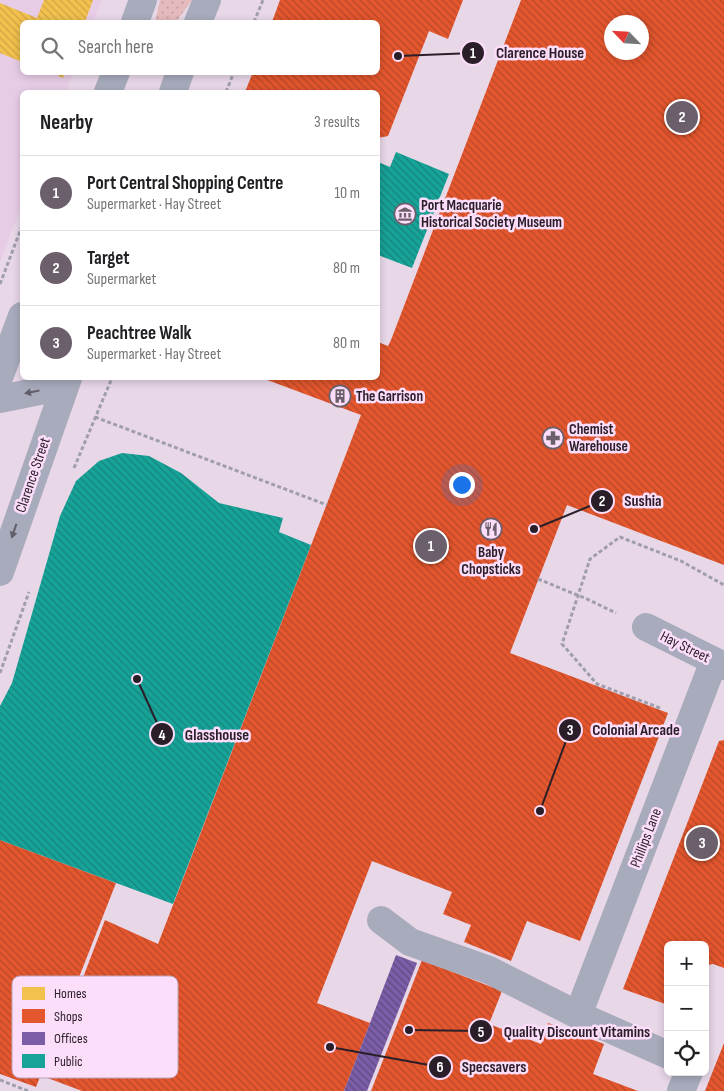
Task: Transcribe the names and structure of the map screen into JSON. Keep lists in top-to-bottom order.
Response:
{
  "streets": {
    "street": ["Clarence Street", "Hay Street", "Phillips Lane"]
  },
  "crossings": [
    ["Hay Street", "Phillips Lane"]
  ],
  "one_way": ["Clarence Street"],
  "places": {
    "other": [
      "Clarence House",
      "Sushia",
      "Glasshouse",
      "Colonial Arcade",
      "Quality Discount Vitamins",
      "Specsavers"
    ],
    "museum": ["Port Macquarie Historical Society Museum"],
    "building": ["The Garrison"],
    "pharmacy": ["Chemist Warehouse"],
    "restaurant": ["Baby Chopsticks"]
  },
  "legend": [
    "Homes",
    "Shops",
    "Offices",
    "Public"
  ],
  "north": "top left",
  "page": {
    "search": "Search here",
    "heading": ["Nearby", "3 results"],
    "pins": ["2", "1", "3"],
    "list": [
      {
        "mark": "1",
        "name": "Port Central Shopping Centre",
        "note": "Supermarket · Hay Street",
        "value": "10 m"
      },
      {
        "mark": "2",
        "name": "Target",
        "note": "Supermarket",
        "value": "80 m"
      },
      {
        "mark": "3",
        "name": "Peachtree Walk",
        "note": "Supermarket · Hay Street",
        "value": "80 m"
      }
    ],
    "map_buttons": ["+", "−"]
  }
}
